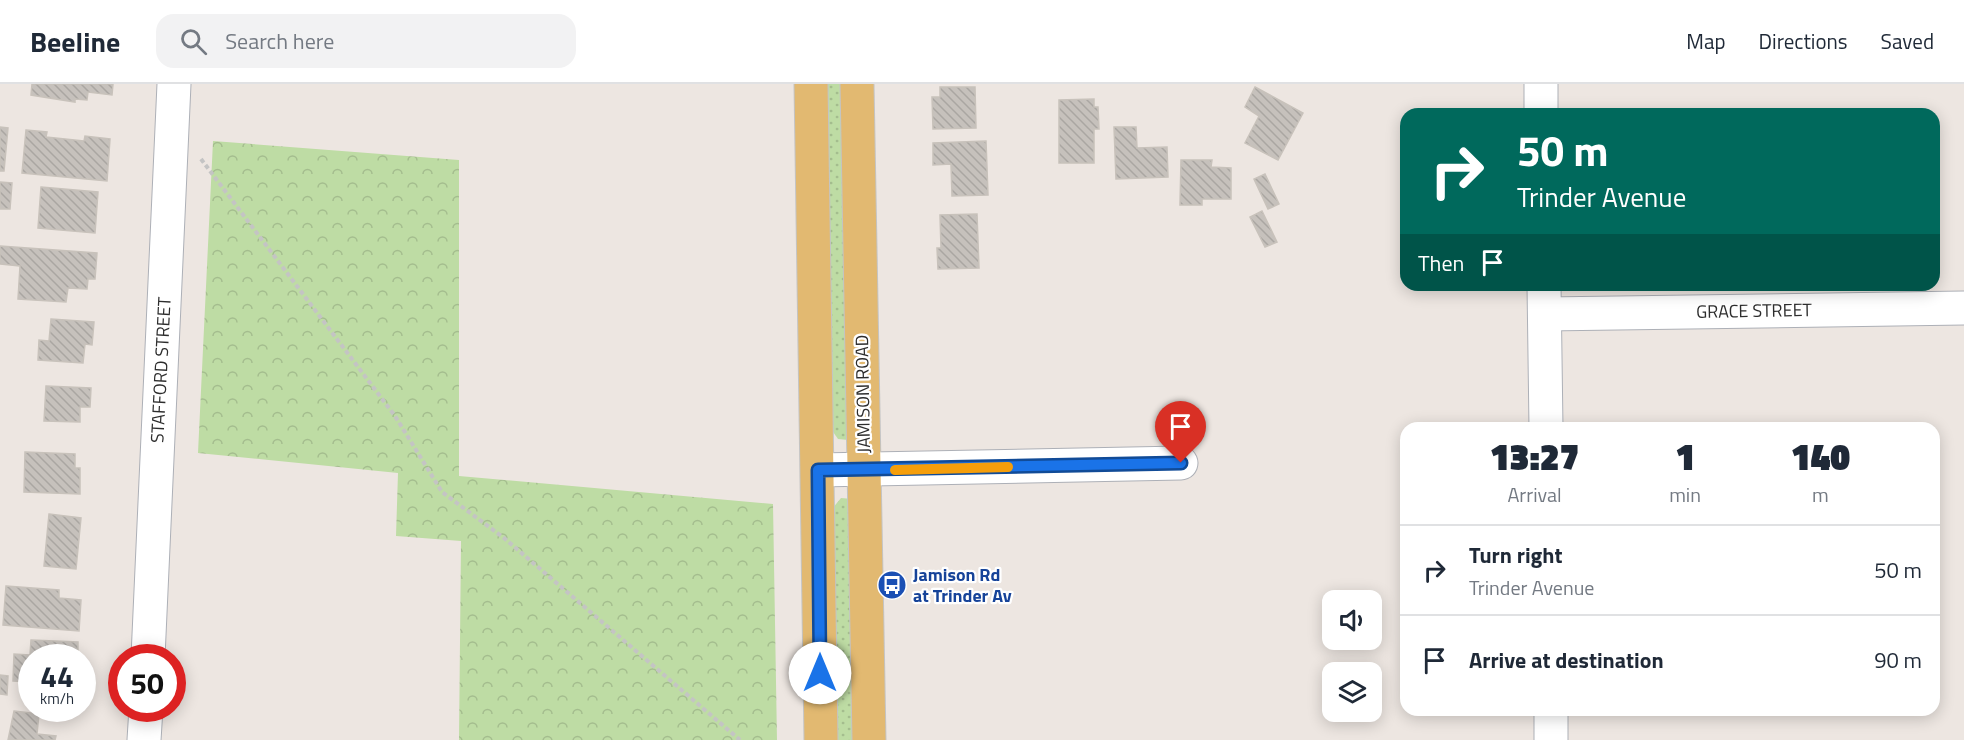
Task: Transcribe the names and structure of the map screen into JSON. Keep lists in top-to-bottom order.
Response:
{
  "streets": {
    "main road": ["JAMISON ROAD"],
    "street": ["GRACE STREET", "STAFFORD STREET"]
  },
  "places": {
    "bus stop": ["Jamison Rd at Trinder Av"]
  },
  "page": {
    "header": "Beeline",
    "search": "Search here",
    "nav": ["Map", "Directions", "Saved"],
    "turn": ["50 m", "Trinder Avenue"],
    "then": "Then",
    "eta": [
      "13:27",
      "Arrival",
      "1",
      "min",
      "140",
      "m"
    ],
    "list": [
      {
        "name": "Turn right",
        "note": "Trinder Avenue",
        "value": "50 m"
      },
      {
        "name": "Arrive at destination",
        "value": "90 m"
      }
    ],
    "speed": "44 km/h",
    "limit": "50"
  }
}
